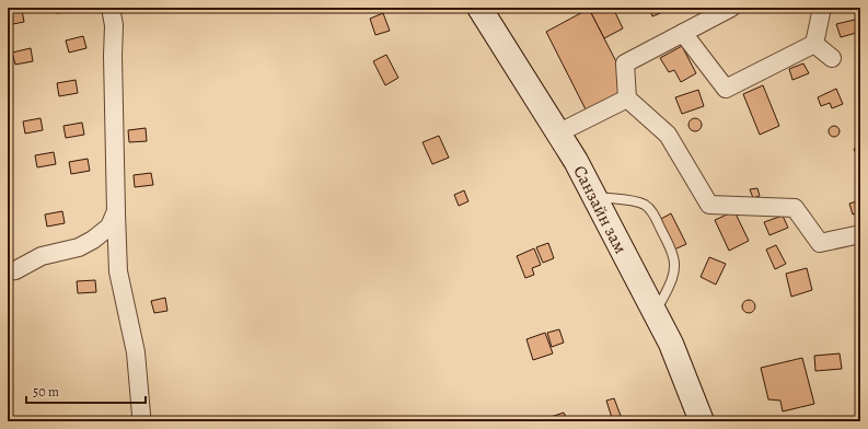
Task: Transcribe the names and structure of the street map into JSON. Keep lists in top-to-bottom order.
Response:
{
  "streets": {
    "main road": ["Санзайн зам"]
  },
  "scale_bar": "50 m"
}
